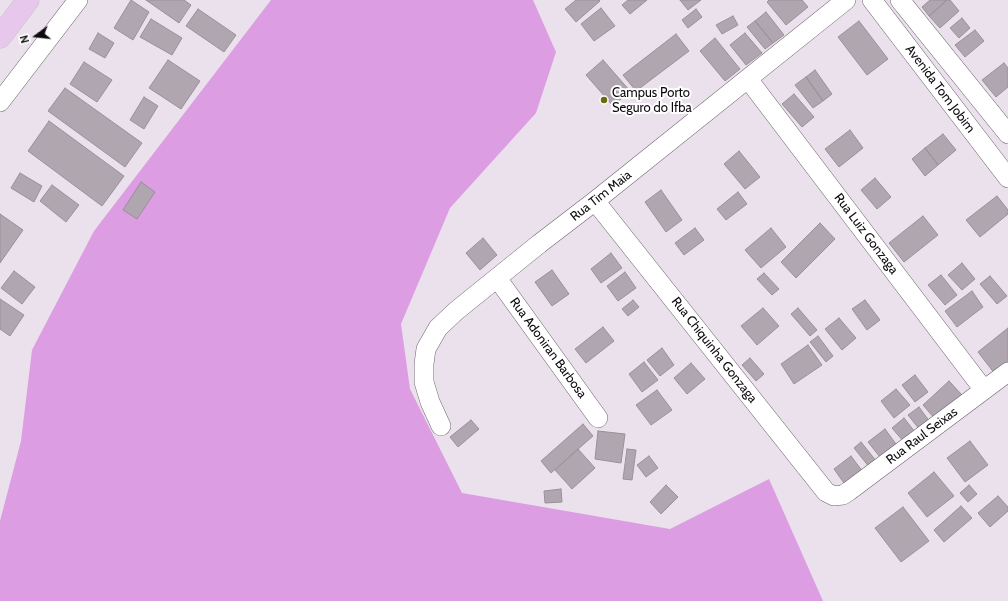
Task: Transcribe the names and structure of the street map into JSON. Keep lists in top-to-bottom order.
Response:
{
  "streets": {
    "street": [
      "Avenida Tom Jobim",
      "Rua Tim Maia",
      "Rua Luiz Gonzaga",
      "Rua Adoniran Barbosa",
      "Rua Chiquinha Gonzaga",
      "Rua Raul Seixas"
    ]
  },
  "crossings": [
    ["Rua Tim Maia", "Rua Luiz Gonzaga"],
    ["Rua Tim Maia", "Rua Adoniran Barbosa"],
    ["Rua Tim Maia", "Rua Chiquinha Gonzaga"],
    ["Rua Luiz Gonzaga", "Rua Raul Seixas"],
    ["Rua Chiquinha Gonzaga", "Rua Raul Seixas"]
  ],
  "places": ["Campus Porto Seguro do Ifba"],
  "north": "left"
}
